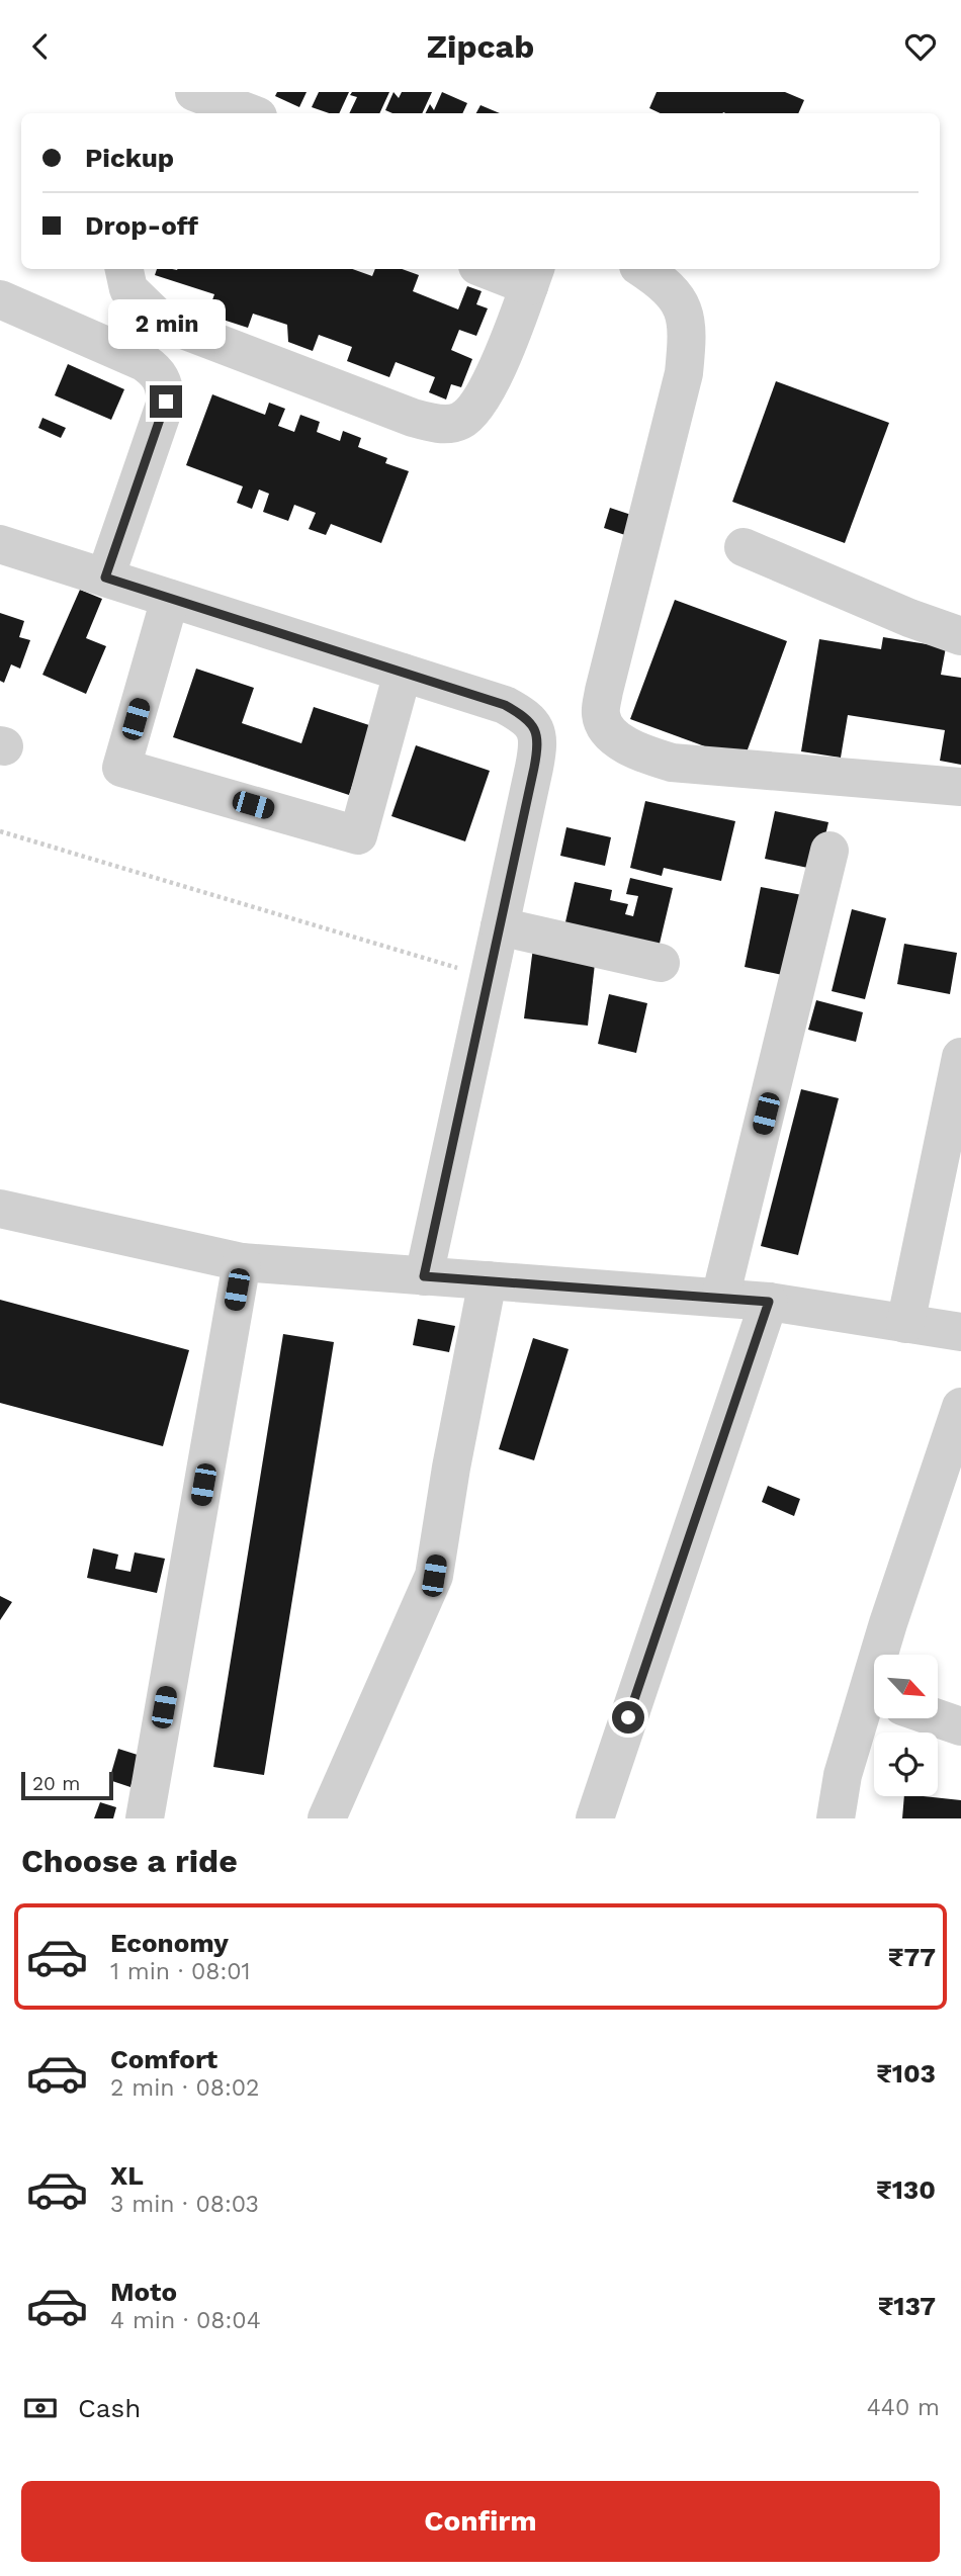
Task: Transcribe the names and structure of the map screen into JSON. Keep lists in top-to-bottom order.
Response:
{
  "scale_bar": "20 m",
  "north": "bottom right",
  "page": {
    "header": "Zipcab",
    "banner": ["Pickup", "Drop-off"],
    "bubble": "2 min",
    "scale": "20 m",
    "heading": "Choose a ride",
    "list": [
      {
        "name": "Economy",
        "note": "1 min · 08:01",
        "value": "₹77"
      },
      {
        "name": "Comfort",
        "note": "2 min · 08:02",
        "value": "₹103"
      },
      {
        "name": "XL",
        "note": "3 min · 08:03",
        "value": "₹130"
      },
      {
        "name": "Moto",
        "note": "4 min · 08:04",
        "value": "₹137"
      }
    ],
    "pay": ["Cash", "440 m"],
    "buttons": "Confirm"
  }
}
